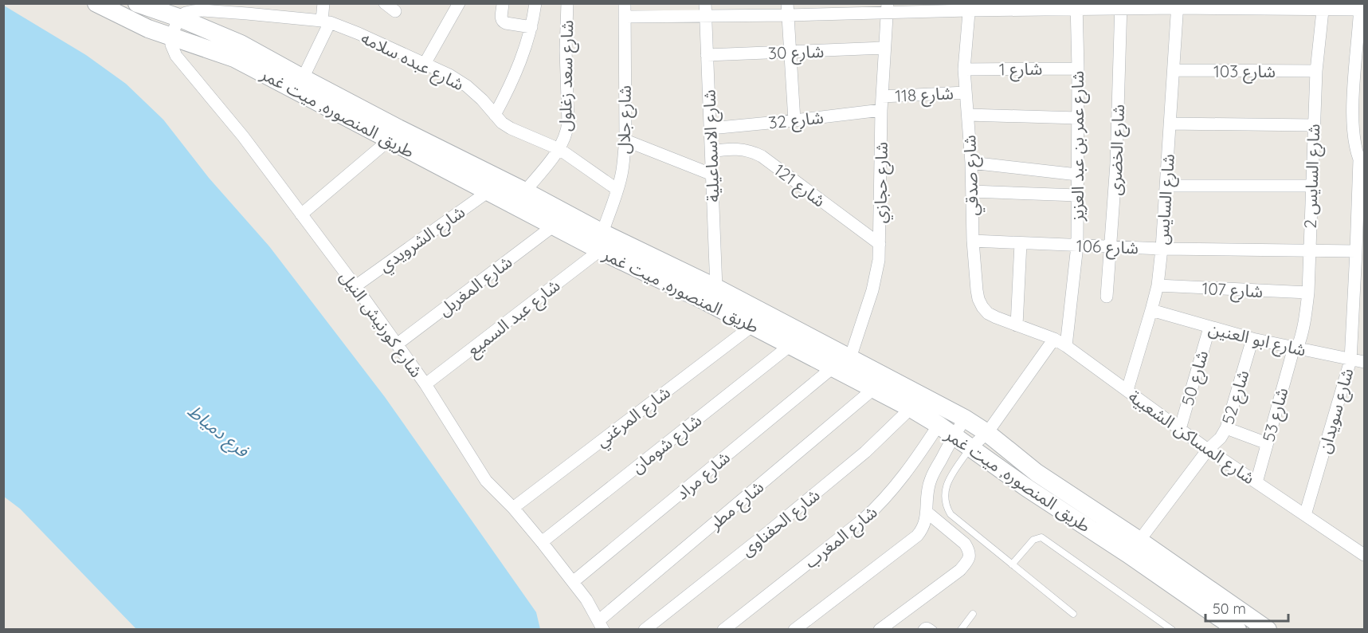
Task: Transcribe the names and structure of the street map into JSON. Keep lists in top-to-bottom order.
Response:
{
  "streets": {
    "main road": ["طريق المنصوره, ميت غمر"],
    "street": [
      "شارع 30",
      "شارع عبده سلامه",
      "شارع 1",
      "شارع 103",
      "شارع سعد زغلول",
      "شارع 118",
      "شارع جلال",
      "شارع 32",
      "شارع الاسماعيلية",
      "شارع عمر بن عبد العزيز",
      "شارع الخضرى",
      "شارع صدقي",
      "شارع السايس 2",
      "شارع حجازي",
      "شارع 121",
      "شارع السايس",
      "شارع الشرويدي",
      "شارع 106",
      "شارع المغربل",
      "شارع 107",
      "شارع عبد السميع",
      "شارع كورنيش النيل",
      "شارع ابو العنين",
      "شارع 50",
      "شارع 52",
      "شارع سويدان",
      "شارع 53",
      "شارع المرغني",
      "شارع المساكن الشعبية",
      "شارع شومان",
      "شارع مراد",
      "شارع مطر",
      "شارع الحفناوى",
      "شارع المغرب"
    ]
  },
  "crossings": [
    ["شارع 30", "شارع الاسماعيلية"],
    ["شارع 30", "شارع حجازي"],
    ["شارع عبده سلامه", "شارع سعد زغلول"],
    ["شارع عبده سلامه", "طريق المنصوره, ميت غمر"],
    ["شارع عبده سلامه", "شارع جلال"],
    ["شارع 1", "شارع عمر بن عبد العزيز"],
    ["شارع 1", "شارع صدقي"],
    ["شارع 103", "شارع السايس 2"],
    ["شارع 103", "شارع السايس"],
    ["شارع سعد زغلول", "طريق المنصوره, ميت غمر"],
    ["شارع 118", "شارع صدقي"],
    ["شارع 118", "شارع حجازي"],
    ["طريق المنصوره, ميت غمر", "شارع جلال"],
    ["طريق المنصوره, ميت غمر", "شارع الاسماعيلية"],
    ["طريق المنصوره, ميت غمر", "شارع حجازي"],
    ["طريق المنصوره, ميت غمر", "شارع الشرويدي"],
    ["طريق المنصوره, ميت غمر", "شارع المغربل"],
    ["طريق المنصوره, ميت غمر", "شارع عبد السميع"],
    ["طريق المنصوره, ميت غمر", "شارع كورنيش النيل"],
    ["طريق المنصوره, ميت غمر", "شارع 52"],
    ["طريق المنصوره, ميت غمر", "شارع المرغني"],
    ["طريق المنصوره, ميت غمر", "شارع شومان"],
    ["طريق المنصوره, ميت غمر", "شارع مراد"],
    ["طريق المنصوره, ميت غمر", "شارع مطر"],
    ["طريق المنصوره, ميت غمر", "شارع الحفناوى"],
    ["طريق المنصوره, ميت غمر", "شارع المغرب"],
    ["شارع 32", "شارع الاسماعيلية"],
    ["شارع 32", "شارع حجازي"],
    ["شارع الاسماعيلية", "شارع 121"],
    ["شارع عمر بن عبد العزيز", "شارع 106"],
    ["شارع عمر بن عبد العزيز", "شارع المساكن الشعبية"],
    ["شارع الخضرى", "شارع 106"],
    ["شارع صدقي", "شارع 106"],
    ["شارع صدقي", "شارع المساكن الشعبية"],
    ["شارع السايس 2", "شارع 106"],
    ["شارع السايس 2", "شارع 107"],
    ["شارع السايس 2", "شارع ابو العنين"],
    ["شارع السايس 2", "شارع 53"],
    ["شارع حجازي", "شارع 121"],
    ["شارع السايس", "شارع 106"],
    ["شارع السايس", "شارع 107"],
    ["شارع السايس", "شارع ابو العنين"],
    ["شارع السايس", "شارع المساكن الشعبية"],
    ["شارع الشرويدي", "شارع كورنيش النيل"],
    ["شارع 106", "شارع سويدان"],
    ["شارع المغربل", "شارع كورنيش النيل"],
    ["شارع عبد السميع", "شارع كورنيش النيل"],
    ["شارع كورنيش النيل", "شارع المرغني"],
    ["شارع كورنيش النيل", "شارع شومان"],
    ["شارع كورنيش النيل", "شارع مراد"],
    ["شارع كورنيش النيل", "شارع مطر"],
    ["شارع ابو العنين", "شارع 50"],
    ["شارع ابو العنين", "شارع 52"],
    ["شارع ابو العنين", "شارع سويدان"],
    ["شارع ابو العنين", "شارع 53"],
    ["شارع 50", "شارع المساكن الشعبية"],
    ["شارع 52", "شارع المساكن الشعبية"],
    ["شارع سويدان", "شارع المساكن الشعبية"],
    ["شارع 53", "شارع المساكن الشعبية"]
  ],
  "water": ["فرع دمياط"],
  "scale_bar": "50 m"
}
